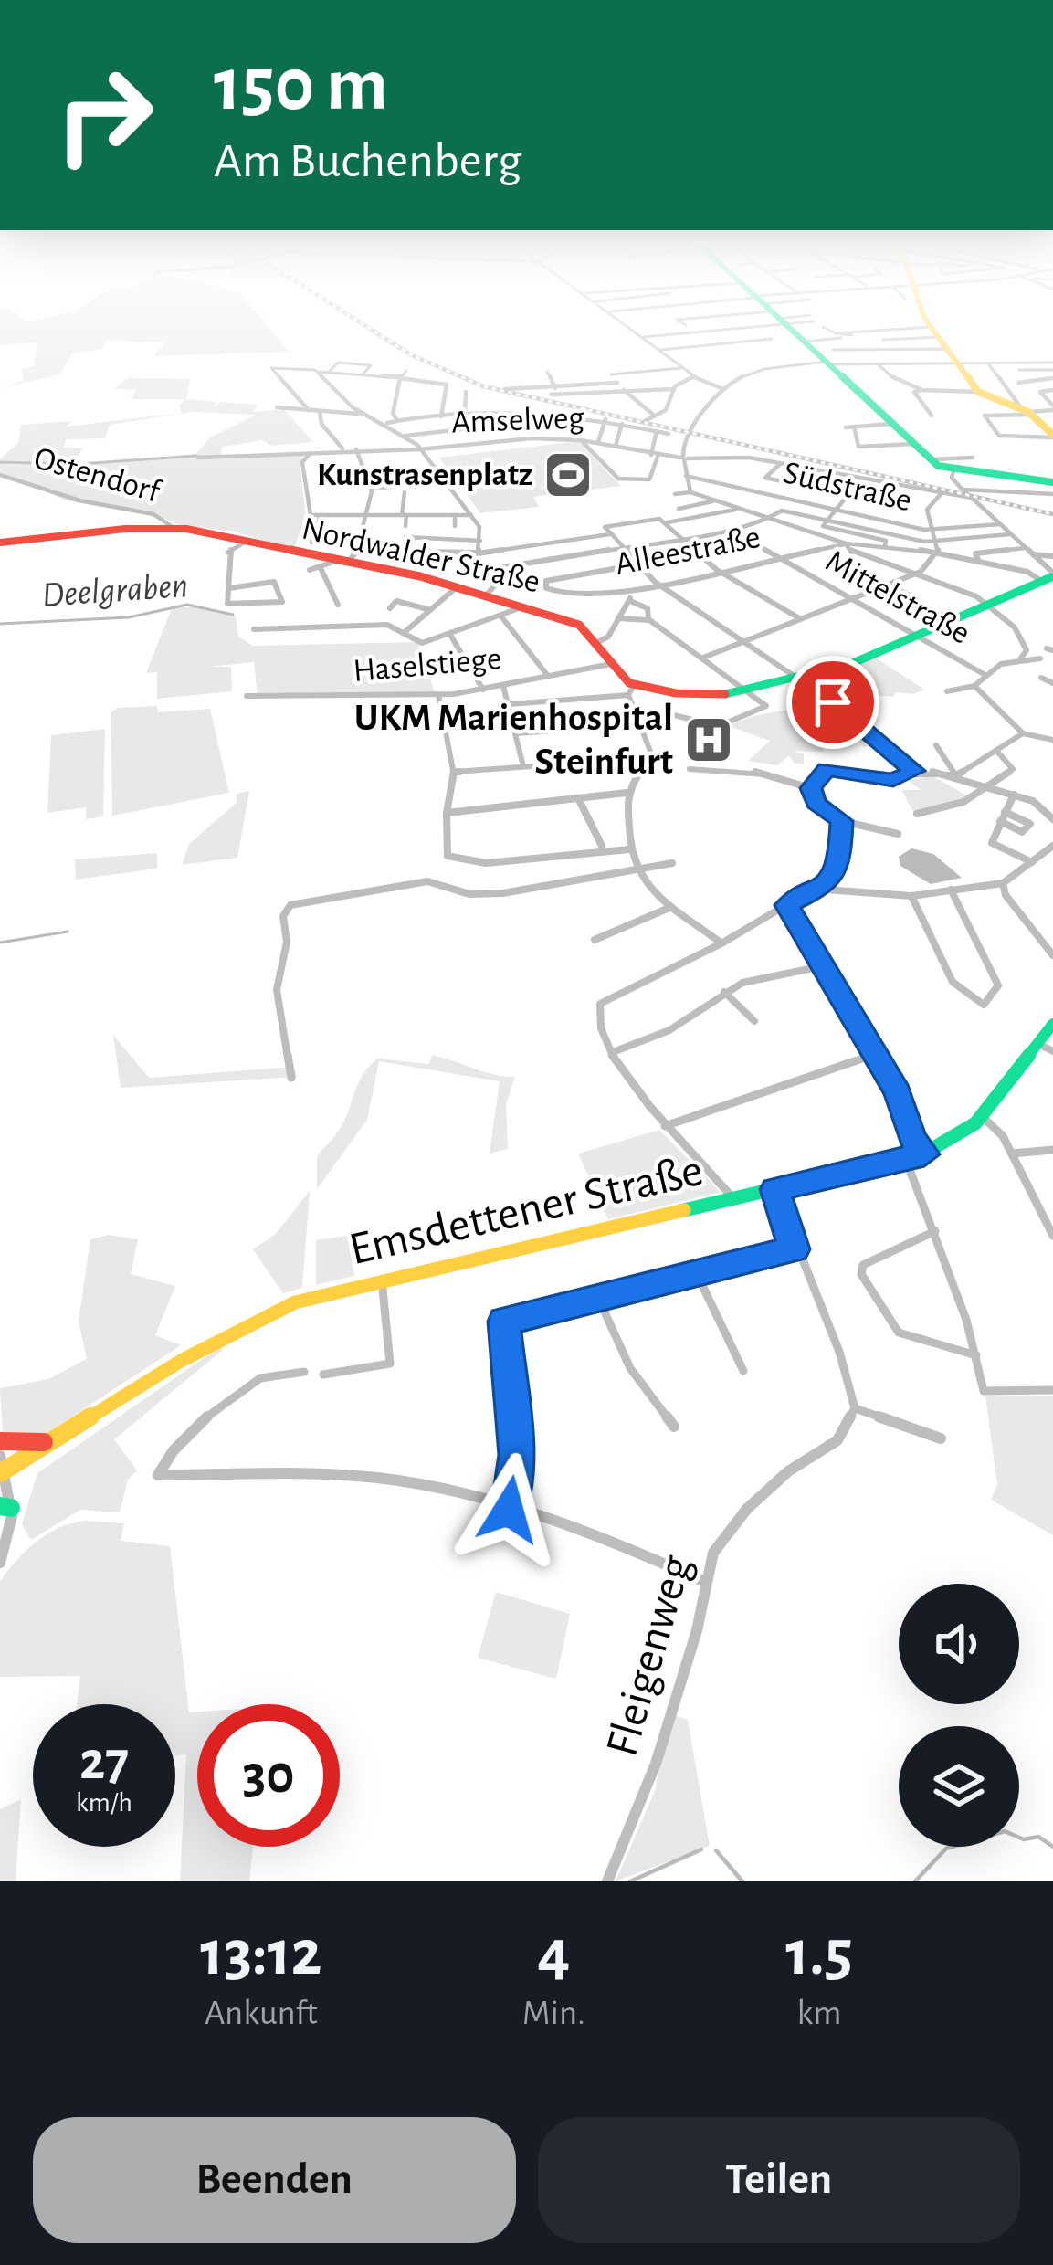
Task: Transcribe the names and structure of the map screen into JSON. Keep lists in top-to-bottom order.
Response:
{
  "streets": {
    "street": [
      "Amselweg",
      "Ostendorf",
      "Südstraße",
      "Alleestraße",
      "Nordwalder Straße",
      "Mittelstraße",
      "Haselstiege",
      "Emsdettener Straße",
      "Fleigenweg"
    ]
  },
  "crossings": [
    ["Ostendorf", "Nordwalder Straße"],
    ["Alleestraße", "Mittelstraße"],
    ["Nordwalder Straße", "Haselstiege"]
  ],
  "water": ["Deelgraben"],
  "places": {
    "sports": ["Kunstrasenplatz"],
    "hospital": ["UKM Marienhospital Steinfurt"]
  },
  "page": {
    "turn": ["150 m", "Am Buchenberg"],
    "speed": "27 km/h",
    "limit": "30",
    "eta": [
      "13:12",
      "Ankunft",
      "4",
      "Min.",
      "1.5",
      "km"
    ],
    "buttons": ["Beenden", "Teilen"]
  }
}
